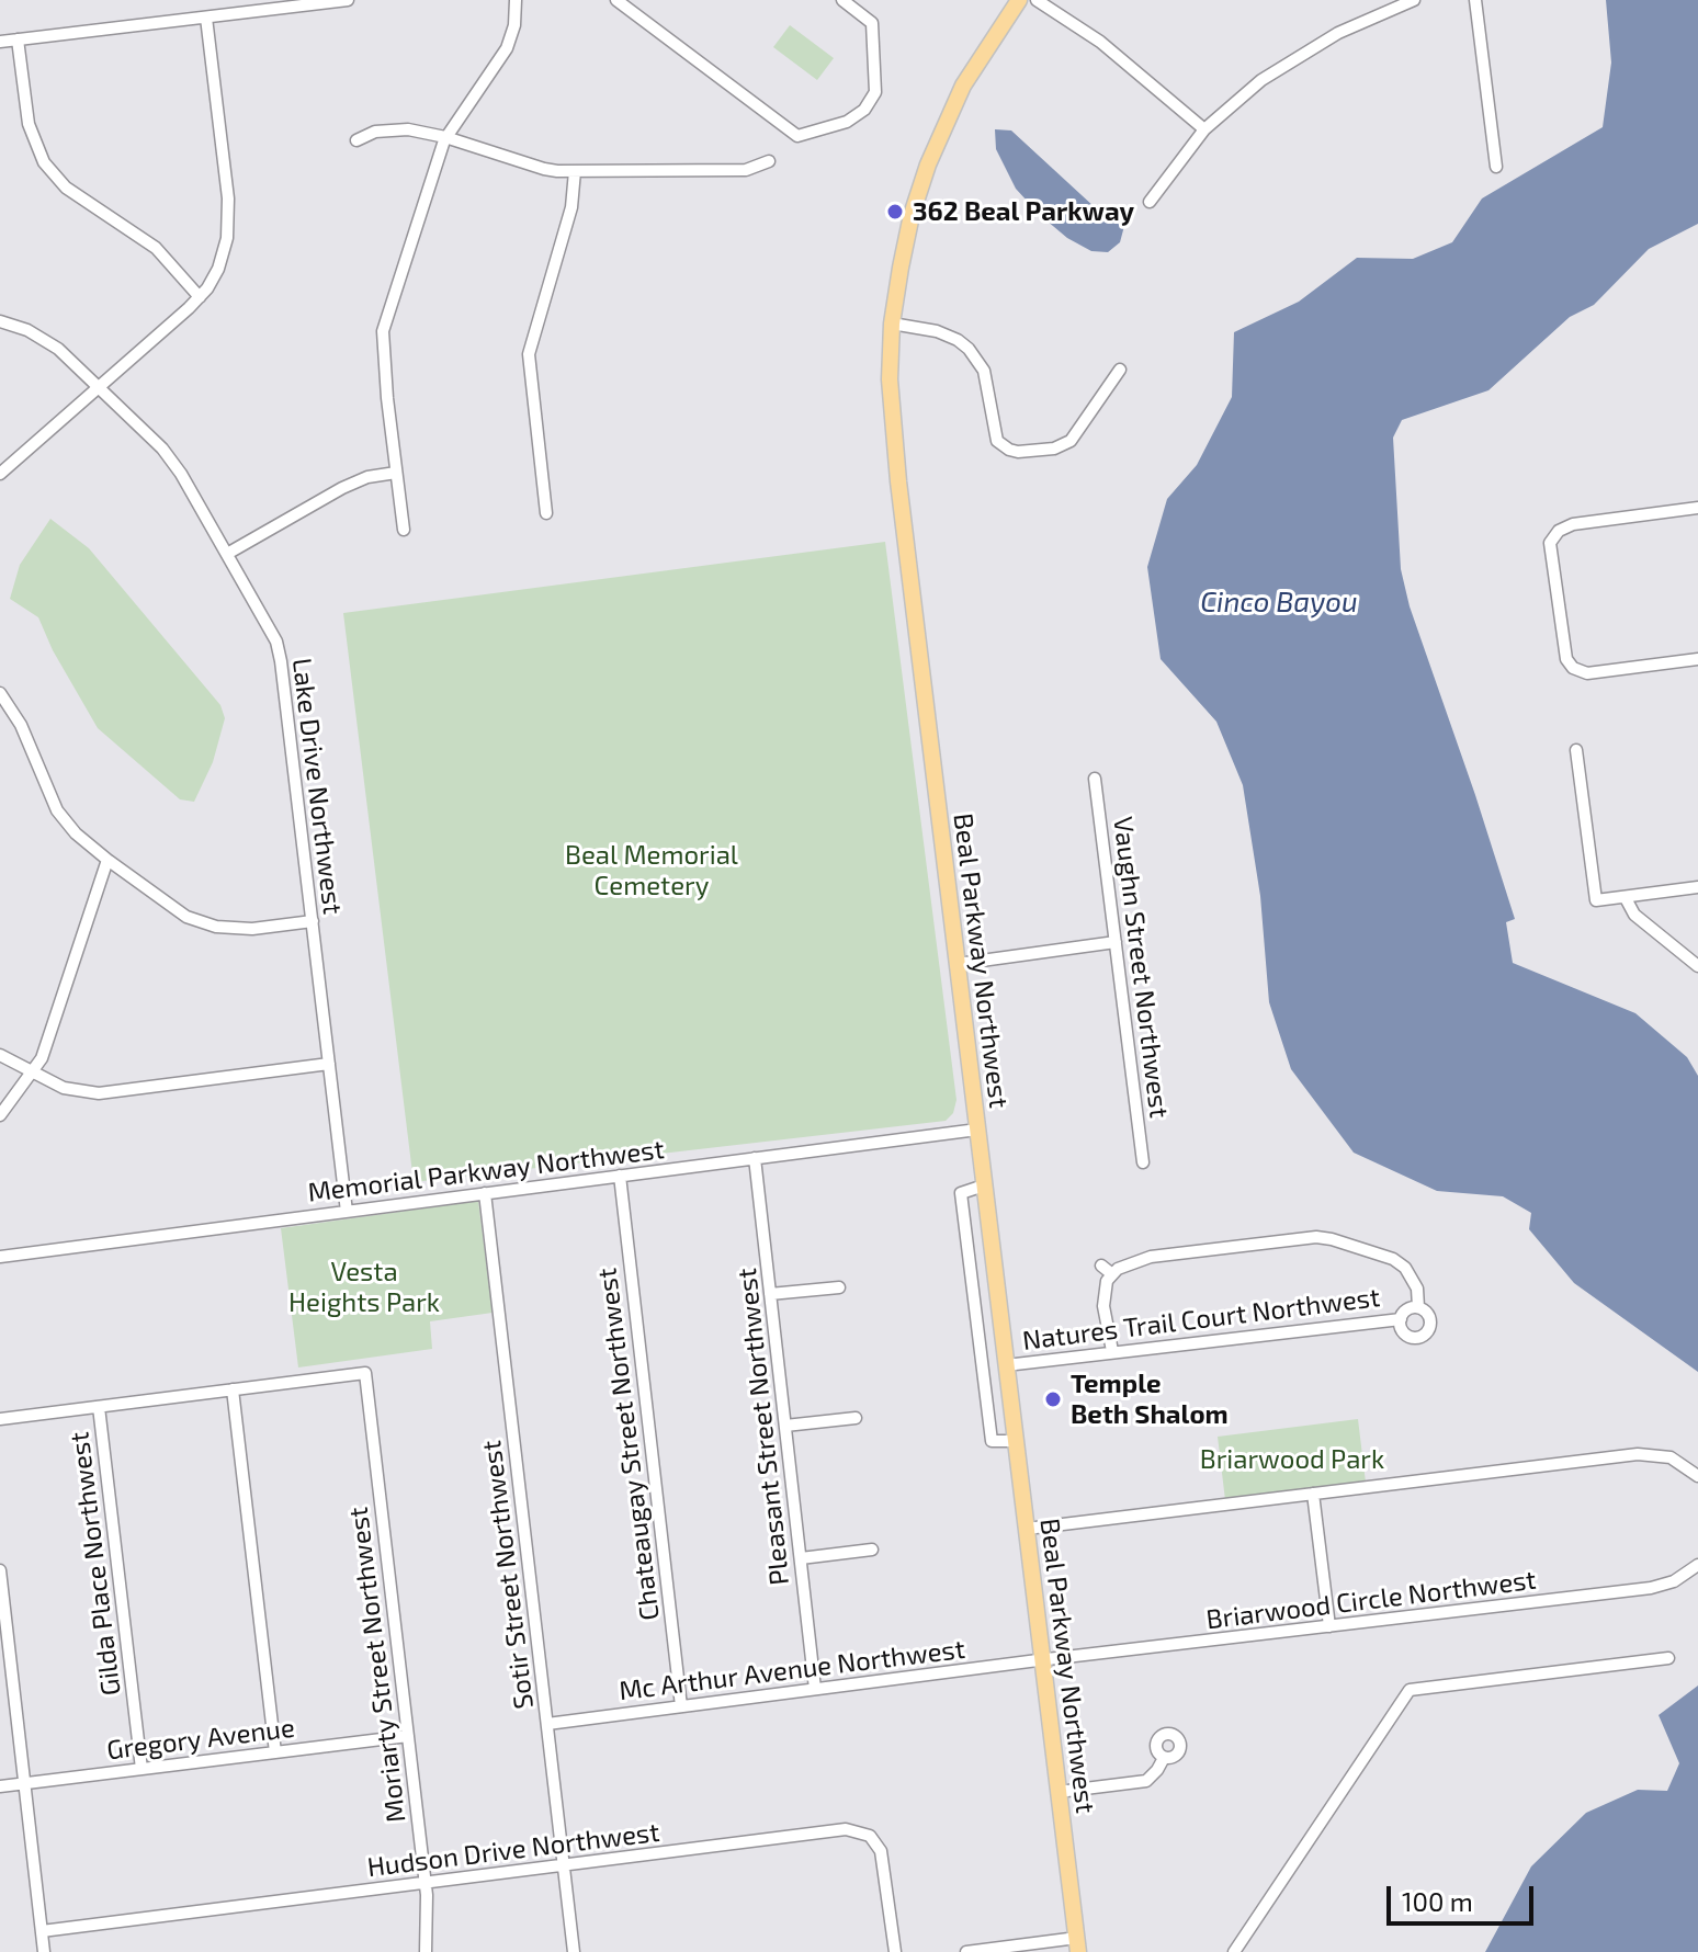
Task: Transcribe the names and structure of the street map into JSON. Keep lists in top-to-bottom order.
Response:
{
  "streets": {
    "main road": ["Beal Parkway Northwest"],
    "street": [
      "Lake Drive Northwest",
      "Vaughn Street Northwest",
      "Memorial Parkway Northwest",
      "Natures Trail Court Northwest",
      "Pleasant Street Northwest",
      "Chateaugay Street Northwest",
      "Gilda Place Northwest",
      "Sotir Street Northwest",
      "Briarwood Circle Northwest",
      "Moriarty Street Northwest",
      "Mc Arthur Avenue Northwest",
      "Gregory Avenue",
      "Hudson Drive Northwest"
    ]
  },
  "crossings": [
    ["Lake Drive Northwest", "Memorial Parkway Northwest"],
    ["Beal Parkway Northwest", "Memorial Parkway Northwest"],
    ["Beal Parkway Northwest", "Natures Trail Court Northwest"],
    ["Beal Parkway Northwest", "Briarwood Circle Northwest"],
    ["Beal Parkway Northwest", "Mc Arthur Avenue Northwest"],
    ["Memorial Parkway Northwest", "Pleasant Street Northwest"],
    ["Memorial Parkway Northwest", "Chateaugay Street Northwest"],
    ["Memorial Parkway Northwest", "Sotir Street Northwest"],
    ["Pleasant Street Northwest", "Mc Arthur Avenue Northwest"],
    ["Chateaugay Street Northwest", "Mc Arthur Avenue Northwest"],
    ["Gilda Place Northwest", "Gregory Avenue"],
    ["Sotir Street Northwest", "Mc Arthur Avenue Northwest"],
    ["Sotir Street Northwest", "Hudson Drive Northwest"],
    ["Briarwood Circle Northwest", "Mc Arthur Avenue Northwest"],
    ["Moriarty Street Northwest", "Gregory Avenue"],
    ["Moriarty Street Northwest", "Hudson Drive Northwest"]
  ],
  "water": ["Cinco Bayou"],
  "parks": ["Beal Memorial Cemetery", "Vesta Heights Park", "Briarwood Park"],
  "places": ["362 Beal Parkway", "Temple Beth Shalom"],
  "scale_bar": "100 m"
}
